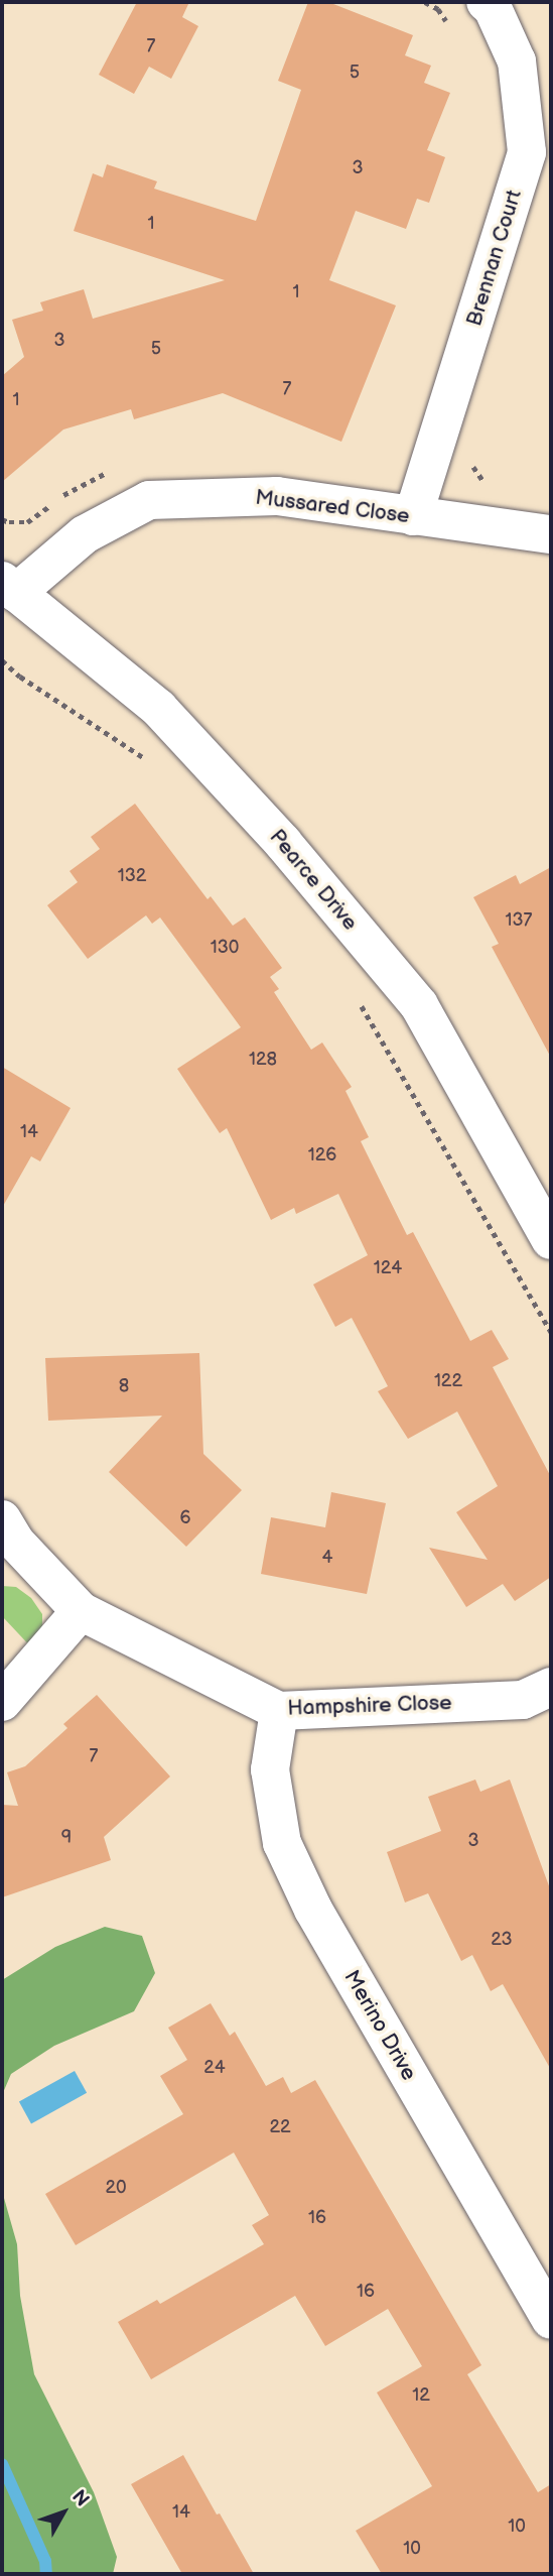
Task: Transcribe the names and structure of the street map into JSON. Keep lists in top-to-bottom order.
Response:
{
  "streets": {
    "street": [
      "Brennan Court",
      "Mussared Close",
      "Pearce Drive",
      "Hampshire Close",
      "Merino Drive"
    ]
  },
  "crossings": [
    ["Brennan Court", "Mussared Close"],
    ["Mussared Close", "Pearce Drive"],
    ["Hampshire Close", "Merino Drive"]
  ],
  "house_numbers": [
    "7",
    "5",
    "3",
    "1",
    "1",
    "3",
    "5",
    "7",
    "1",
    "132",
    "137",
    "130",
    "128",
    "14",
    "126",
    "124",
    "122",
    "8",
    "6",
    "4",
    "7",
    "9",
    "3",
    "23",
    "24",
    "22",
    "20",
    "16",
    "16",
    "12",
    "14",
    "10",
    "10"
  ],
  "north": "top right"
}
